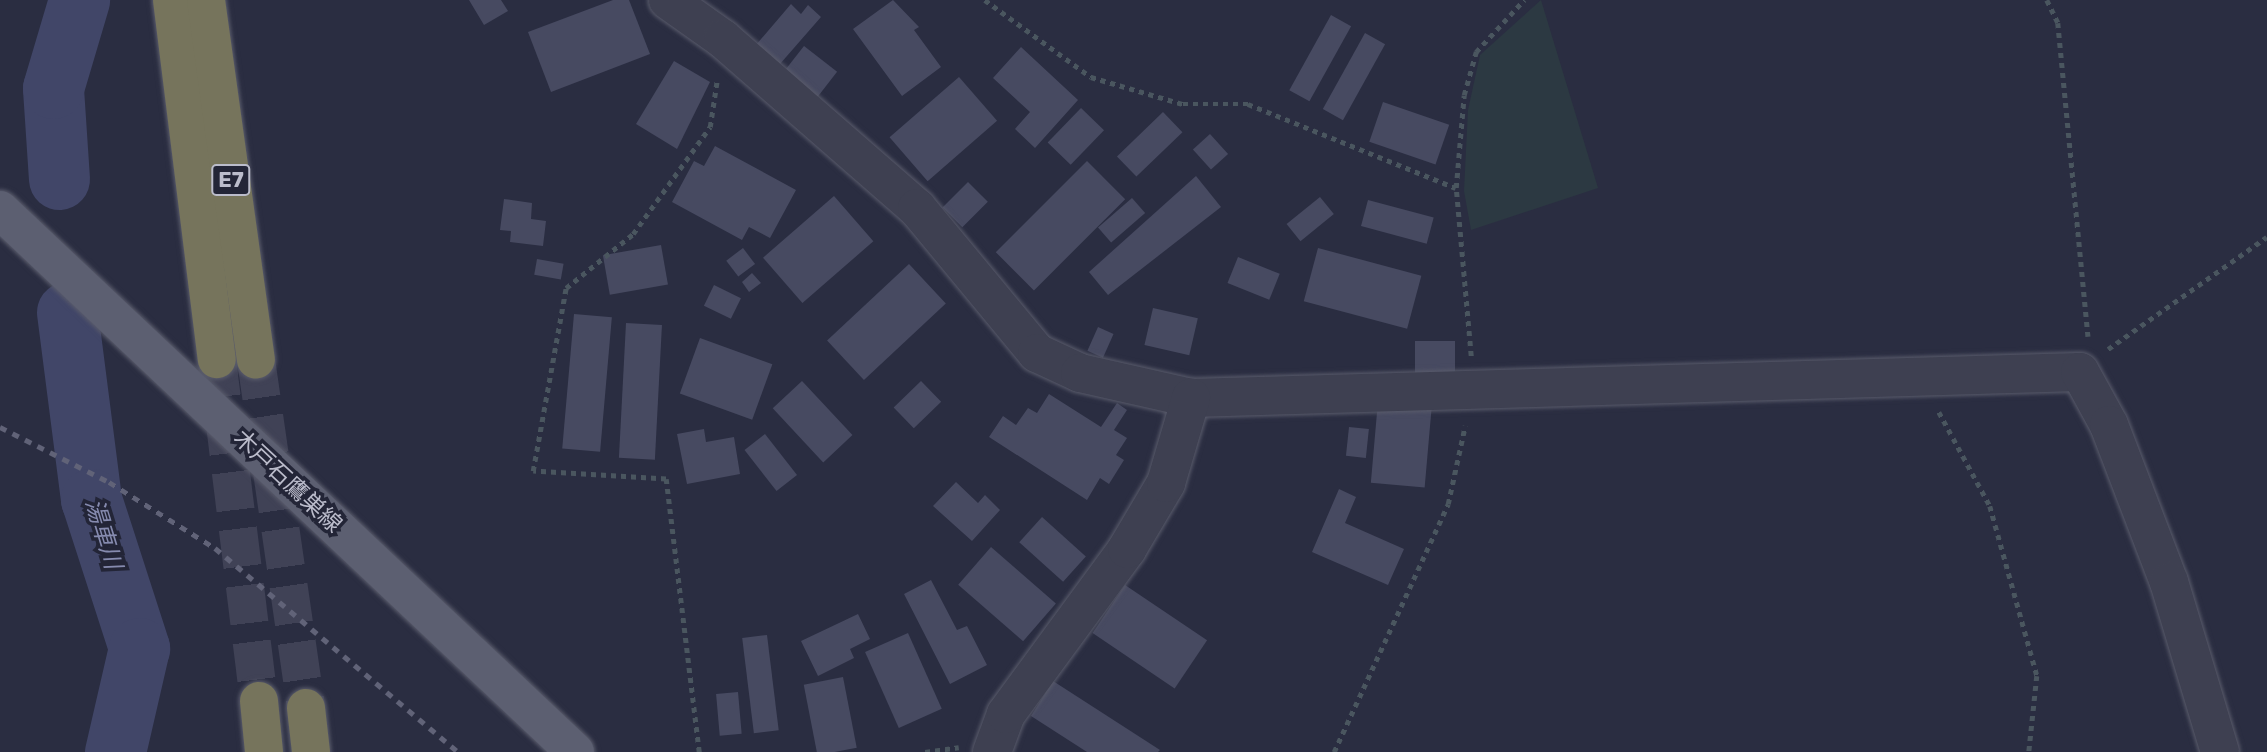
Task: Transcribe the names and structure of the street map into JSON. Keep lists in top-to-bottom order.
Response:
{
  "streets": {
    "highway": ["E7"],
    "main road": ["木戸石鷹巣線"]
  },
  "water": ["湯車川"]
}
